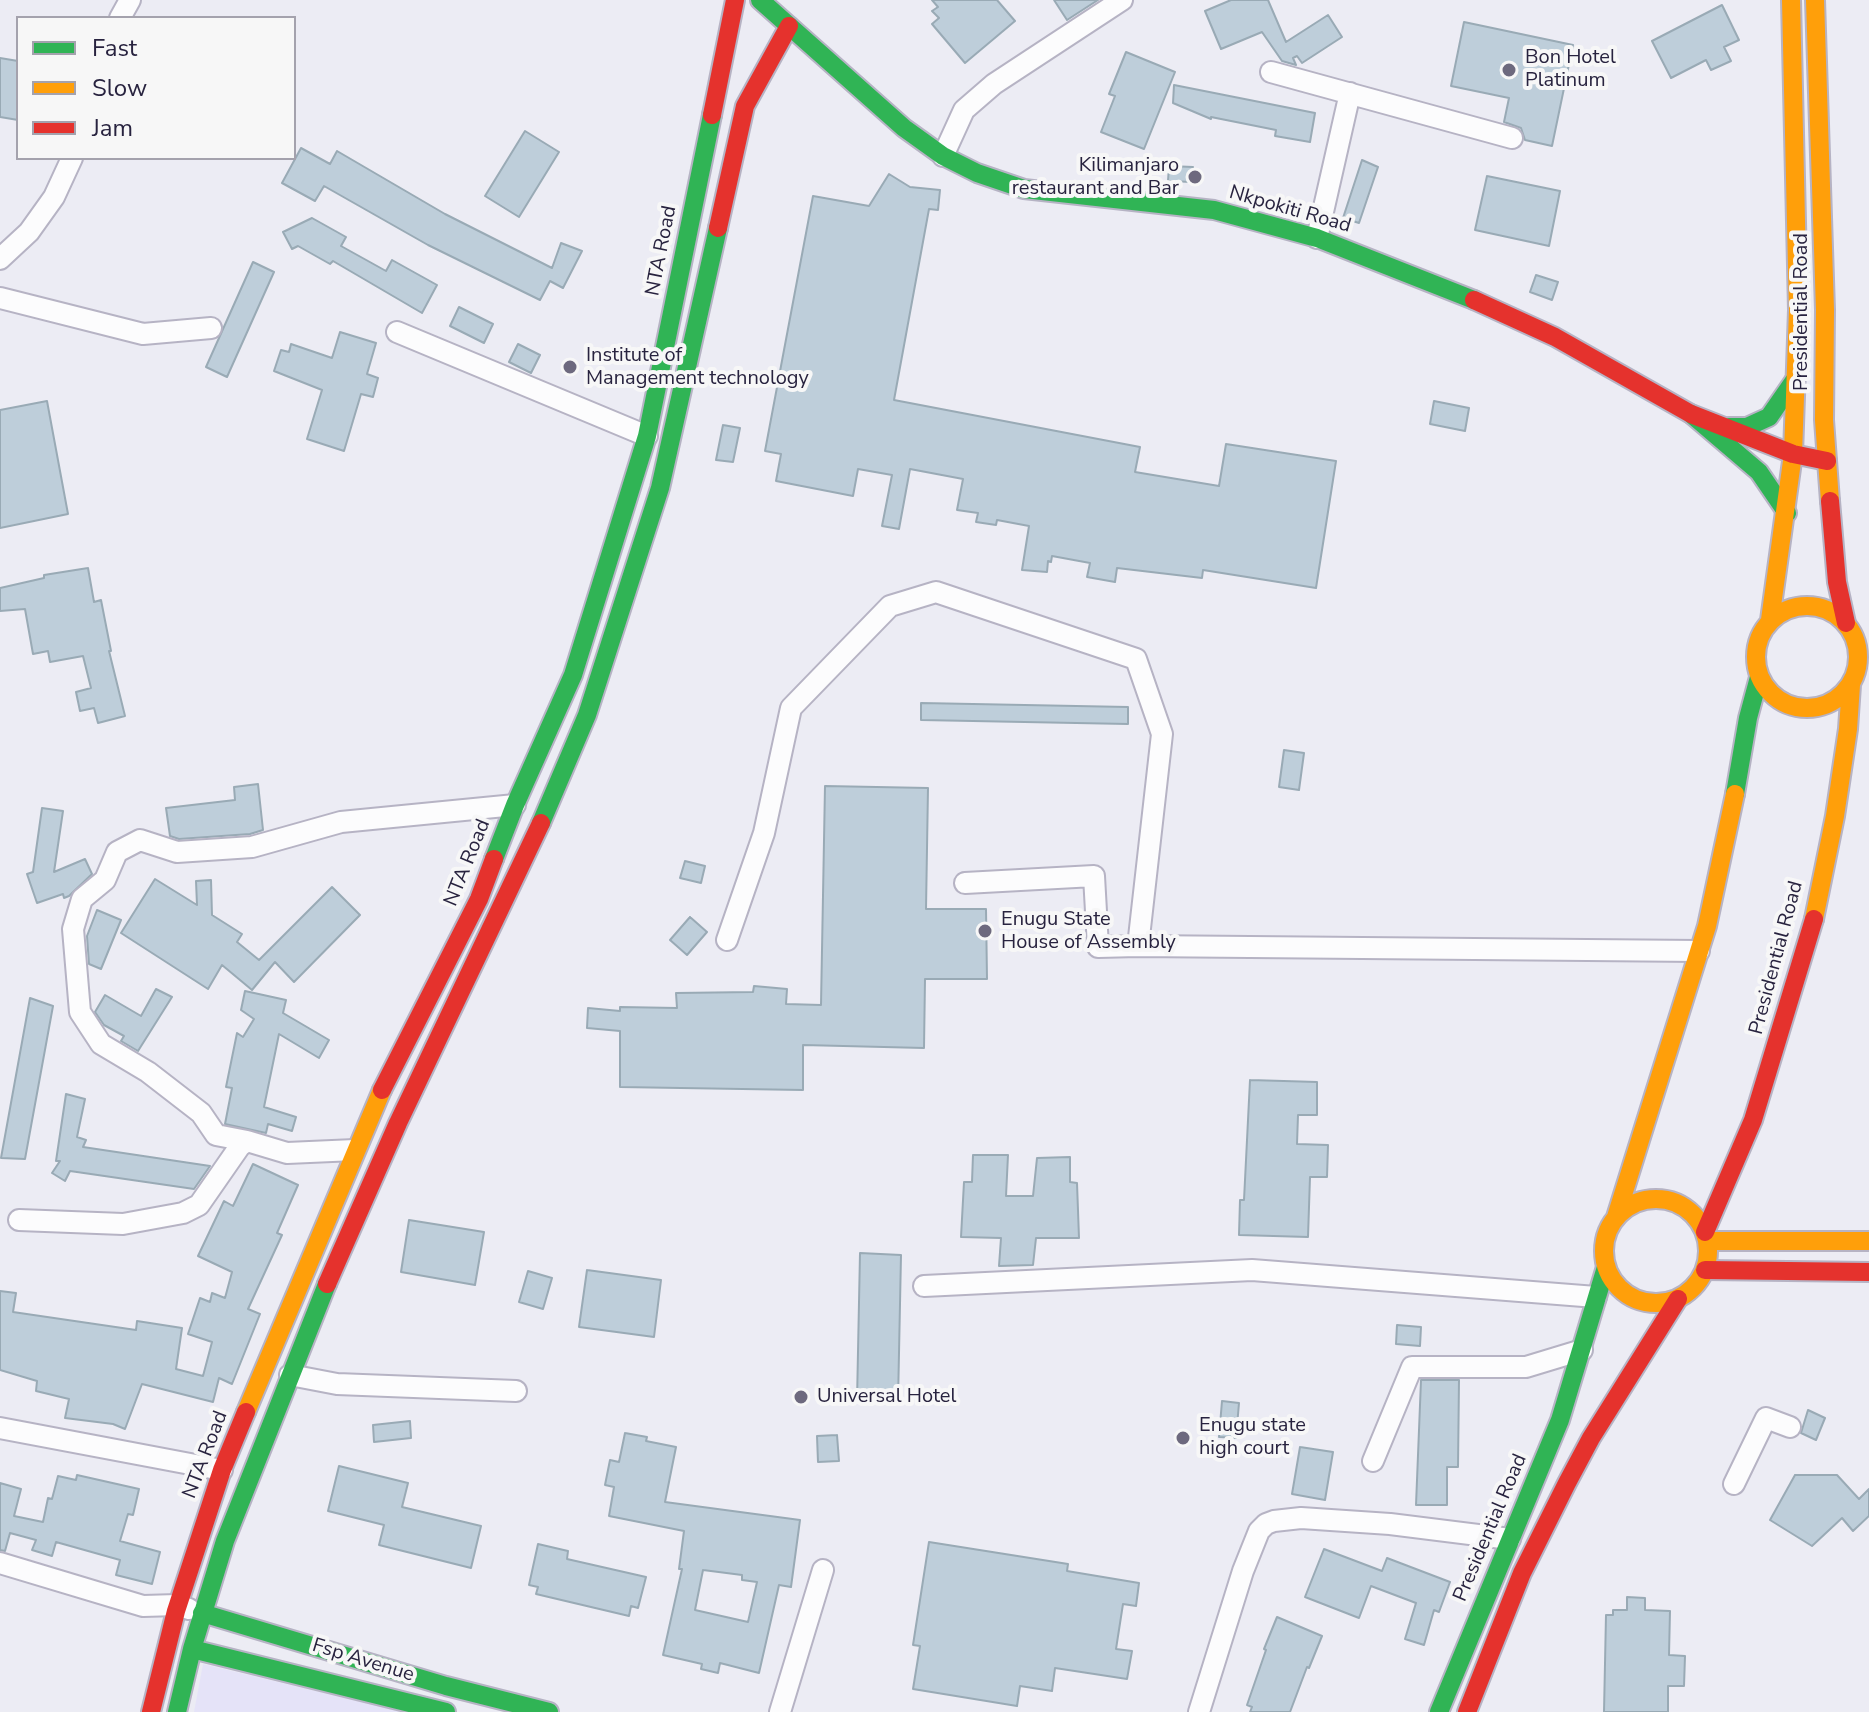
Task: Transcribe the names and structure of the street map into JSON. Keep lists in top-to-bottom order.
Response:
{
  "streets": {
    "main road": [
      "Nkpokiti Road",
      "NTA Road",
      "Presidential Road",
      "Fsp Avenue"
    ]
  },
  "crossings": [
    ["Nkpokiti Road", "Presidential Road"],
    ["NTA Road", "Fsp Avenue"]
  ],
  "places": [
    "Bon Hotel Platinum",
    "Kilimanjaro restaurant and Bar",
    "Institute of Management technology",
    "Enugu State House of Assembly",
    "Universal Hotel",
    "Enugu state high court"
  ],
  "legend": ["Fast", "Slow", "Jam"]
}
